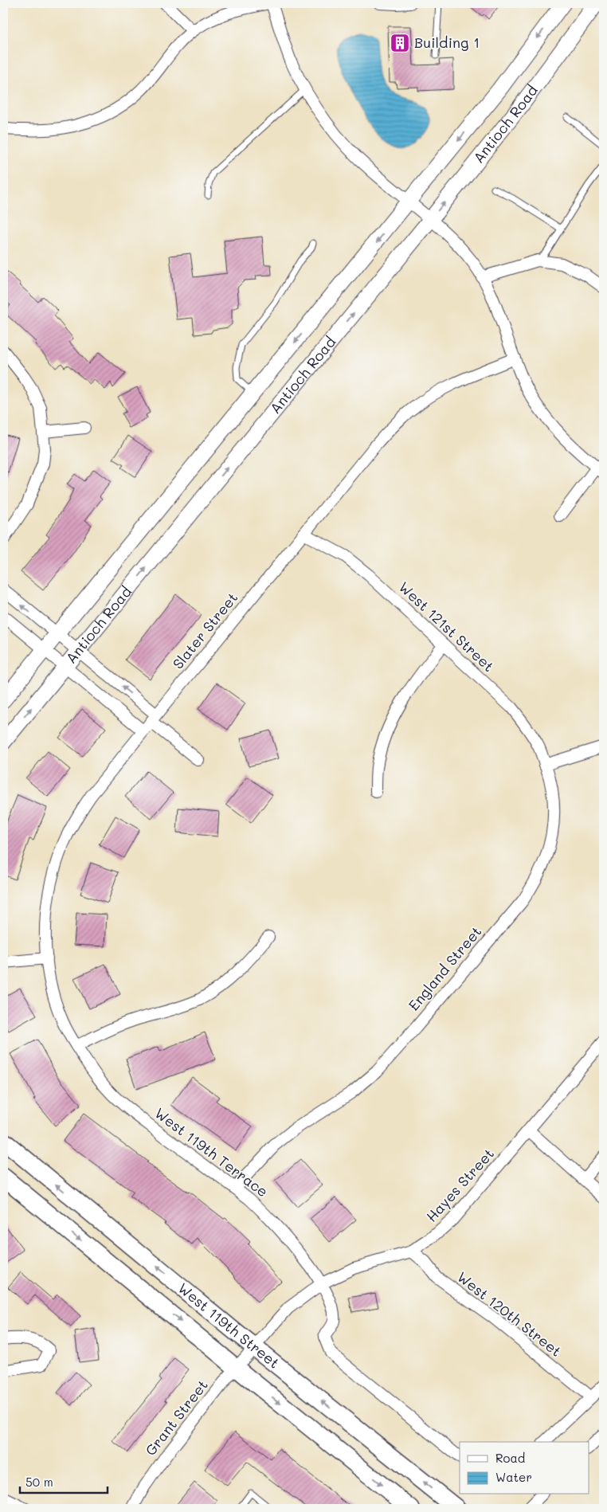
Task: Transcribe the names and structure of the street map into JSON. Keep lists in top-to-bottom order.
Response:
{
  "streets": {
    "main road": ["Antioch Road", "West 119th Street"],
    "street": [
      "West 121st Street",
      "Slater Street",
      "England Street",
      "West 119th Terrace",
      "Hayes Street",
      "West 120th Street",
      "Grant Street"
    ]
  },
  "crossings": [
    ["West 121st Street", "Slater Street"],
    ["West 121st Street", "England Street"],
    ["Slater Street", "West 119th Terrace"],
    ["England Street", "West 119th Terrace"],
    ["West 119th Terrace", "Hayes Street"],
    ["Hayes Street", "West 120th Street"],
    ["Hayes Street", "West 119th Street"],
    ["Hayes Street", "Grant Street"],
    ["West 119th Street", "Grant Street"]
  ],
  "places": {
    "building": ["Building 1"]
  },
  "legend": ["Road", "Water"],
  "scale_bar": "50 m"
}
